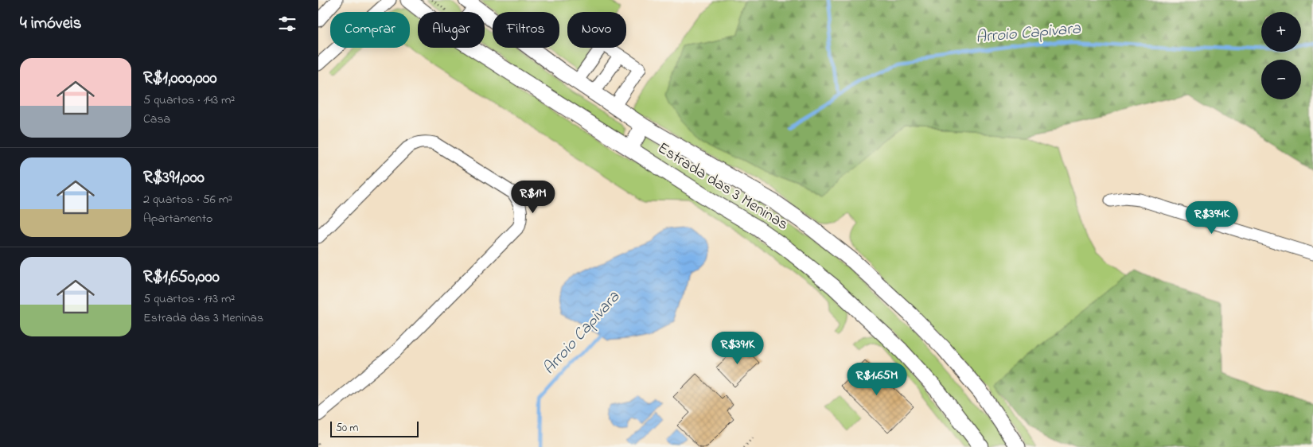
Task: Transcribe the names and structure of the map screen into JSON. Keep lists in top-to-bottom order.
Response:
{
  "streets": {
    "main road": ["Estrada das 3 Meninas"]
  },
  "water": ["Arroio Capivara"],
  "scale_bar": "50 m",
  "page": {
    "heading": "4 imóveis",
    "map_buttons": ["+", "−"],
    "chip": [
      "Comprar",
      "Alugar",
      "Filtros",
      "Novo"
    ],
    "list": [
      {
        "name": "R$1,000,000",
        "note": "5 quartos · 143 m² · Casa"
      },
      {
        "name": "R$391,000",
        "note": "2 quartos · 56 m² · Apartamento"
      },
      {
        "name": "R$1,650,000",
        "note": "5 quartos · 173 m² · Estrada das 3 Meninas"
      }
    ],
    "price": [
      "R$1M",
      "R$394K",
      "R$391K",
      "R$1.65M"
    ],
    "scale": "50 m"
  }
}
